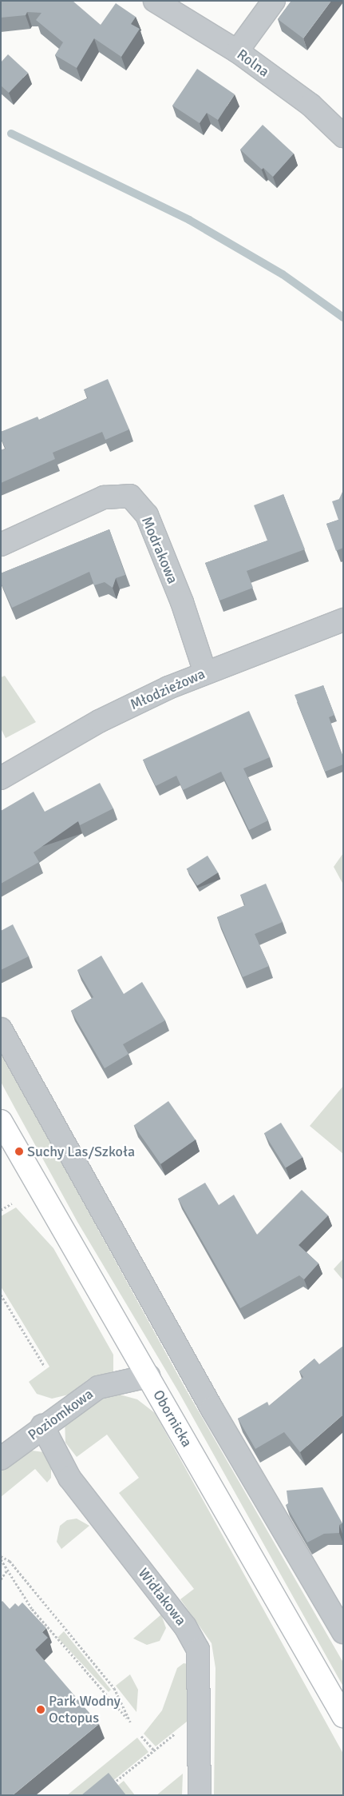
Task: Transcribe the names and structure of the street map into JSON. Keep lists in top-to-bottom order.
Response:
{
  "streets": {
    "main road": ["Obornicka"],
    "street": [
      "Rolna",
      "Modrakowa",
      "Młodzieżowa",
      "Poziomkowa",
      "Widłakowa"
    ]
  },
  "crossings": [
    ["Modrakowa", "Młodzieżowa"],
    ["Poziomkowa", "Obornicka"],
    ["Poziomkowa", "Widłakowa"]
  ],
  "places": ["Suchy Las/Szkoła", "Park Wodny Octopus"]
}
